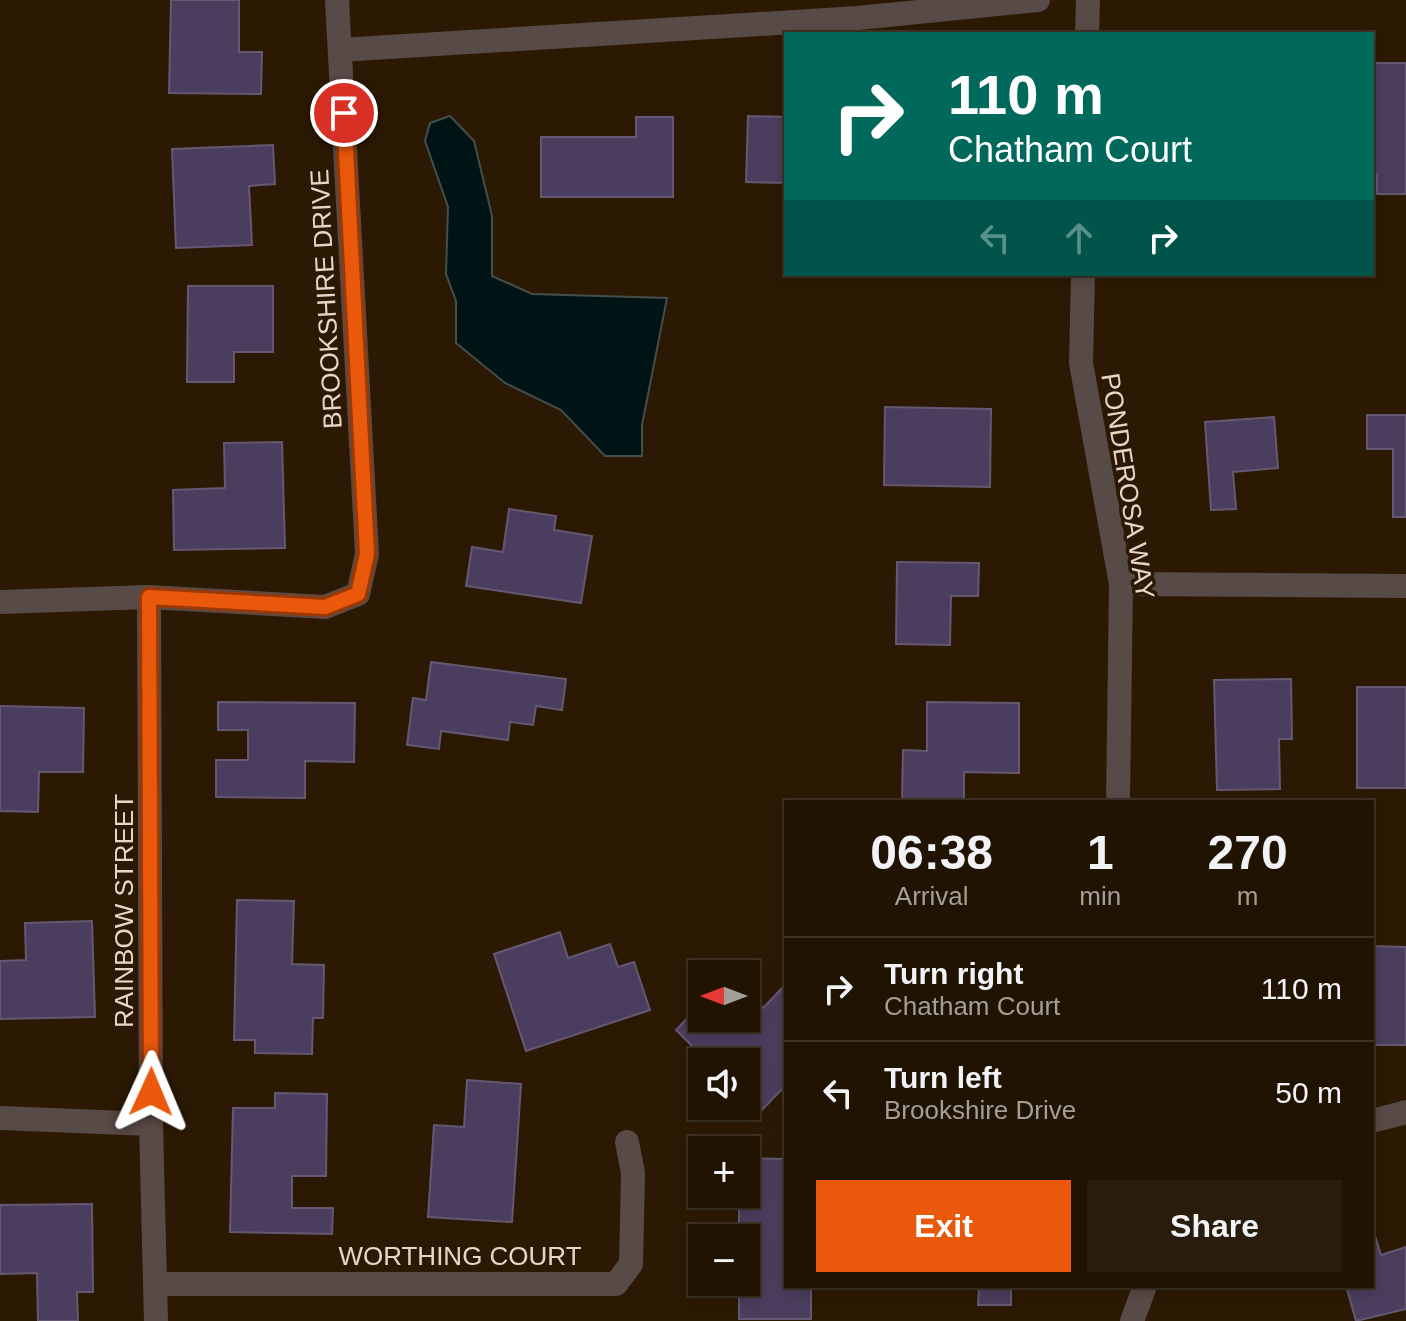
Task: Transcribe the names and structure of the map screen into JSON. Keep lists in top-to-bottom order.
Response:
{
  "streets": {
    "street": [
      "BROOKSHIRE DRIVE",
      "PONDEROSA WAY",
      "RAINBOW STREET",
      "WORTHING COURT"
    ]
  },
  "crossings": [
    ["BROOKSHIRE DRIVE", "RAINBOW STREET"],
    ["RAINBOW STREET", "WORTHING COURT"]
  ],
  "north": "left",
  "page": {
    "turn": ["110 m", "Chatham Court"],
    "eta": [
      "06:38",
      "Arrival",
      "1",
      "min",
      "270",
      "m"
    ],
    "list": [
      {
        "name": "Turn right",
        "note": "Chatham Court",
        "value": "110 m"
      },
      {
        "name": "Turn left",
        "note": "Brookshire Drive",
        "value": "50 m"
      }
    ],
    "map_buttons": ["+", "−"],
    "buttons": ["Exit", "Share"]
  }
}
